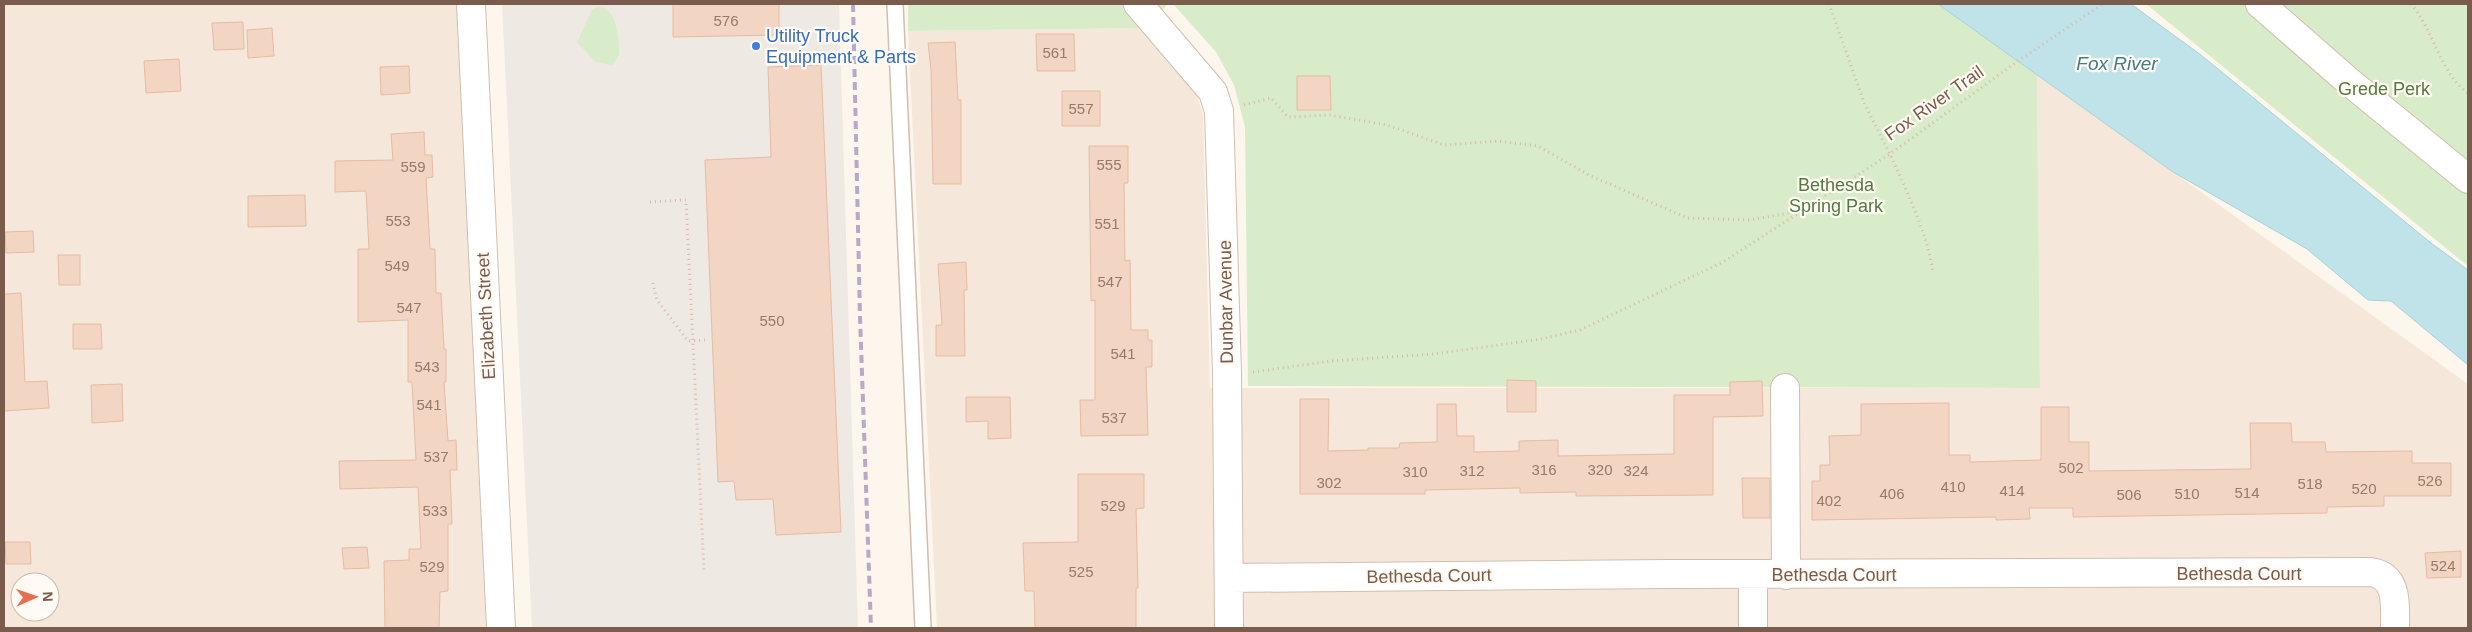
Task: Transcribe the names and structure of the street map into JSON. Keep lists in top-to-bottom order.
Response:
{
  "streets": {
    "street": ["Dunbar Avenue", "Elizabeth Street", "Bethesda Court"],
    "path": ["Fox River Trail"]
  },
  "crossings": [
    ["Dunbar Avenue", "Bethesda Court"]
  ],
  "water": ["Fox River"],
  "parks": ["Grede Perk", "Bethesda Spring Park"],
  "places": ["Utility Truck Equipment & Parts"],
  "house_numbers": [
    "576",
    "561",
    "557",
    "555",
    "559",
    "553",
    "551",
    "549",
    "547",
    "547",
    "550",
    "541",
    "543",
    "541",
    "537",
    "537",
    "502",
    "316",
    "320",
    "312",
    "324",
    "310",
    "526",
    "302",
    "518",
    "410",
    "520",
    "414",
    "514",
    "406",
    "510",
    "506",
    "402",
    "529",
    "533",
    "524",
    "529",
    "525"
  ],
  "north": "right"
}
